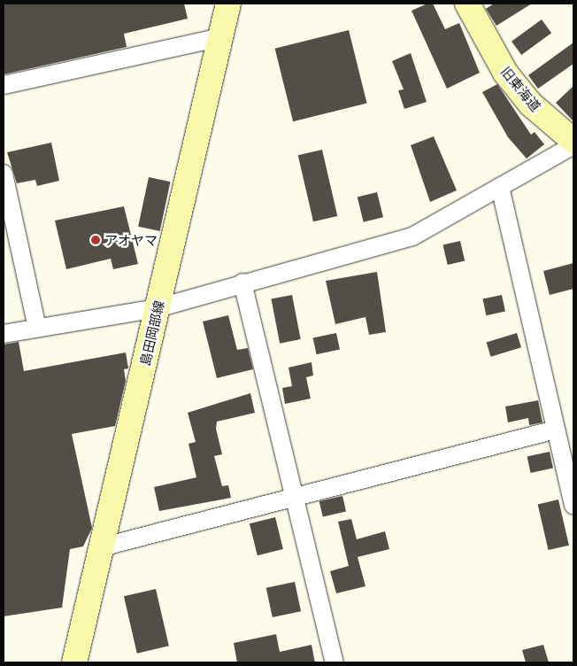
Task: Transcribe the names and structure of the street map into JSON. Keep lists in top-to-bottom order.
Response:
{
  "streets": {
    "main road": ["旧東海道", "島田岡部線"]
  },
  "places": ["アオヤマ"]
}
